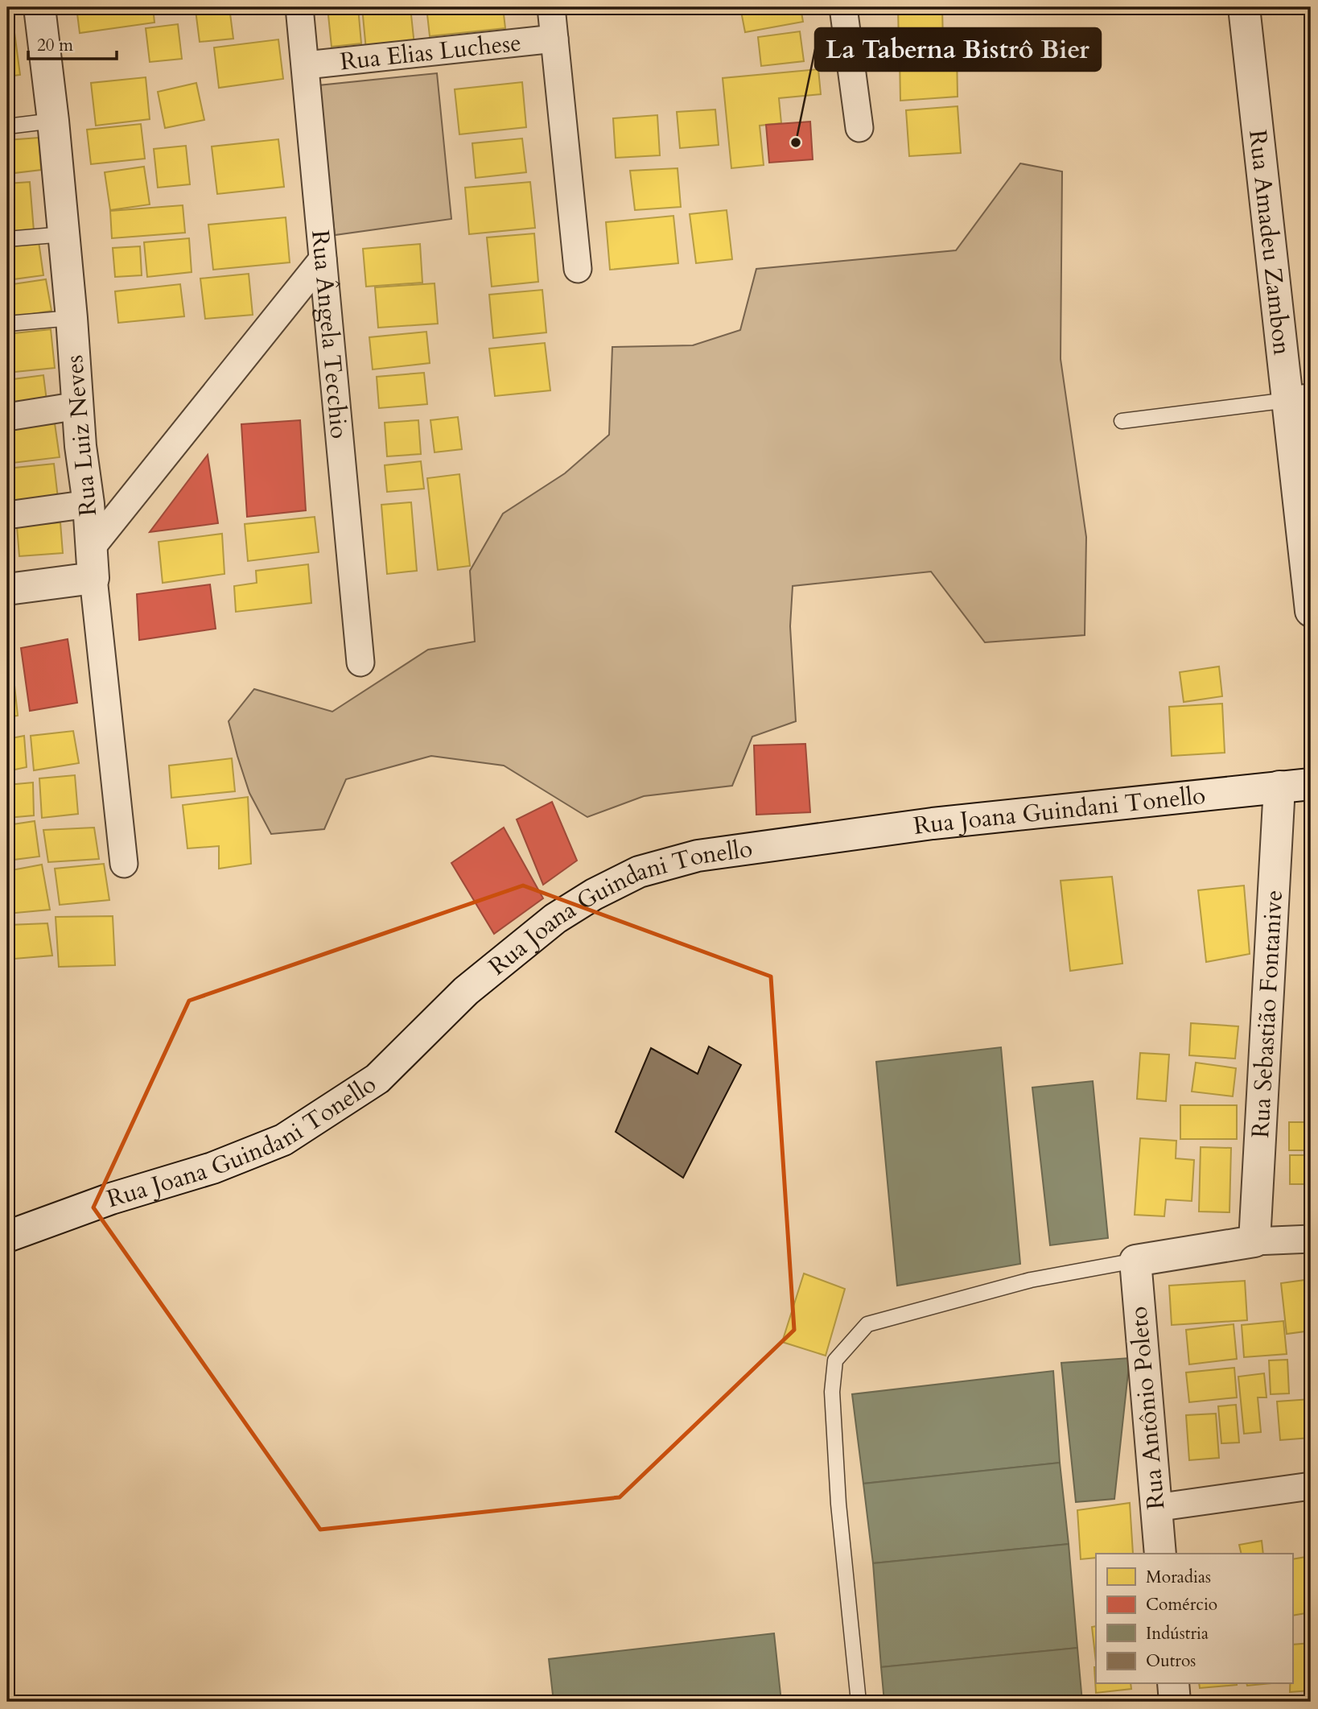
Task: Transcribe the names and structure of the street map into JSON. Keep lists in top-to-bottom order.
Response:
{
  "streets": {
    "street": [
      "Rua Elias Luchese",
      "Rua Amadeu Zambon",
      "Rua Ângela Tecchio",
      "Rua Luiz Neves",
      "Rua Joana Guindani Tonello",
      "Rua Sebastião Fontanive",
      "Rua Antônio Poleto"
    ]
  },
  "crossings": [
    ["Rua Elias Luchese", "Rua Ângela Tecchio"],
    ["Rua Joana Guindani Tonello", "Rua Sebastião Fontanive"]
  ],
  "places": ["La Taberna Bistrô Bier"],
  "legend": [
    "Moradias",
    "Comércio",
    "Indústria",
    "Outros"
  ],
  "scale_bar": "20 m"
}
